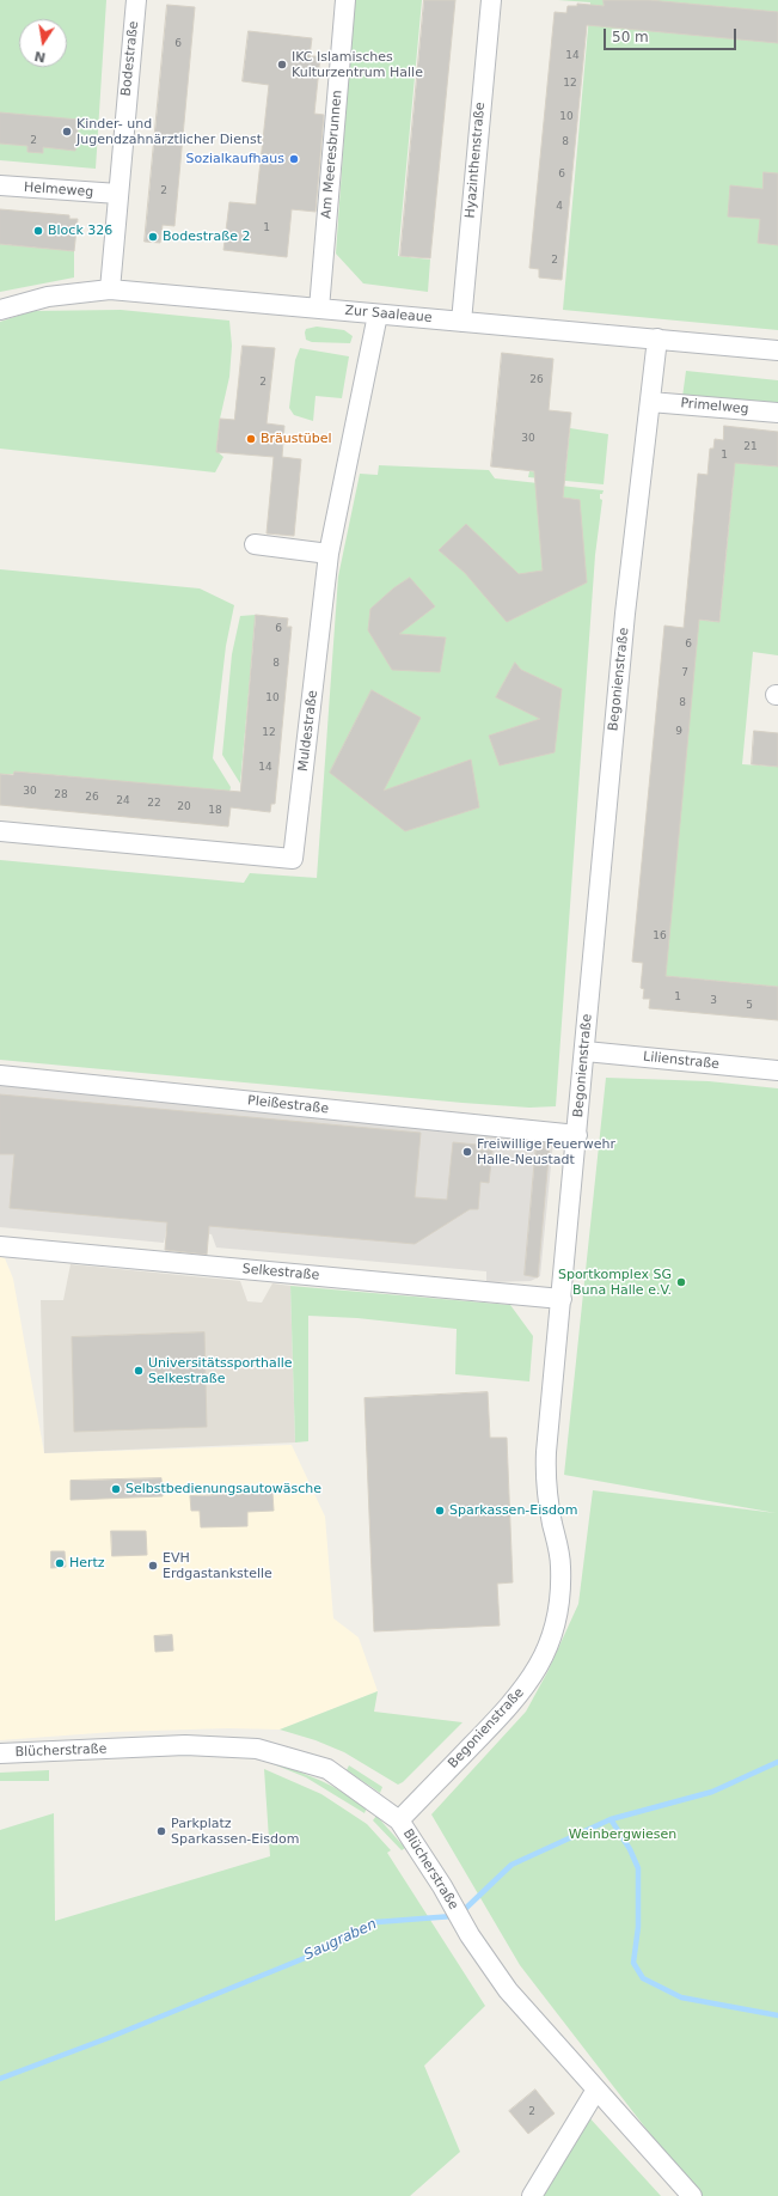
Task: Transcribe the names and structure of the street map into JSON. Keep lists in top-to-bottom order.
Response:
{
  "streets": {
    "street": [
      "Bodestraße",
      "Am Meeresbrunnen",
      "Hyazinthenstraße",
      "Helmeweg",
      "Zur Saaleaue",
      "Primelweg",
      "Begonienstraße",
      "Muldestraße",
      "Lilienstraße",
      "Pleißestraße",
      "Selkestraße",
      "Blücherstraße"
    ]
  },
  "crossings": [
    ["Bodestraße", "Helmeweg"],
    ["Bodestraße", "Zur Saaleaue"],
    ["Am Meeresbrunnen", "Zur Saaleaue"],
    ["Hyazinthenstraße", "Zur Saaleaue"],
    ["Zur Saaleaue", "Begonienstraße"],
    ["Zur Saaleaue", "Muldestraße"],
    ["Primelweg", "Begonienstraße"],
    ["Begonienstraße", "Lilienstraße"],
    ["Begonienstraße", "Pleißestraße"],
    ["Begonienstraße", "Selkestraße"],
    ["Begonienstraße", "Blücherstraße"]
  ],
  "water": ["Saugraben"],
  "parks": ["Weinbergwiesen"],
  "places": [
    "IKC Islamisches Kulturzentrum Halle",
    "Kinder- und Jugendzahnärztlicher Dienst",
    "Sozialkaufhaus",
    "Block 326",
    "Bodestraße 2",
    "Bräustübel",
    "Freiwillige Feuerwehr Halle-Neustadt",
    "Sportkomplex SG Buna Halle e.V.",
    "Universitätssporthalle Selkestraße",
    "Selbstbedienungsautowäsche",
    "Sparkassen-Eisdom",
    "Hertz",
    "EVH Erdgastankstelle",
    "Parkplatz Sparkassen-Eisdom"
  ],
  "house_numbers": [
    "6",
    "14",
    "12",
    "10",
    "2",
    "8",
    "6",
    "2",
    "4",
    "1",
    "2",
    "26",
    "2",
    "30",
    "21",
    "1",
    "6",
    "6",
    "8",
    "7",
    "10",
    "8",
    "9",
    "12",
    "14",
    "30",
    "28",
    "26",
    "24",
    "22",
    "20",
    "18",
    "16",
    "1",
    "3",
    "5",
    "2"
  ],
  "scale_bar": "50 m",
  "north": "bottom"
}
